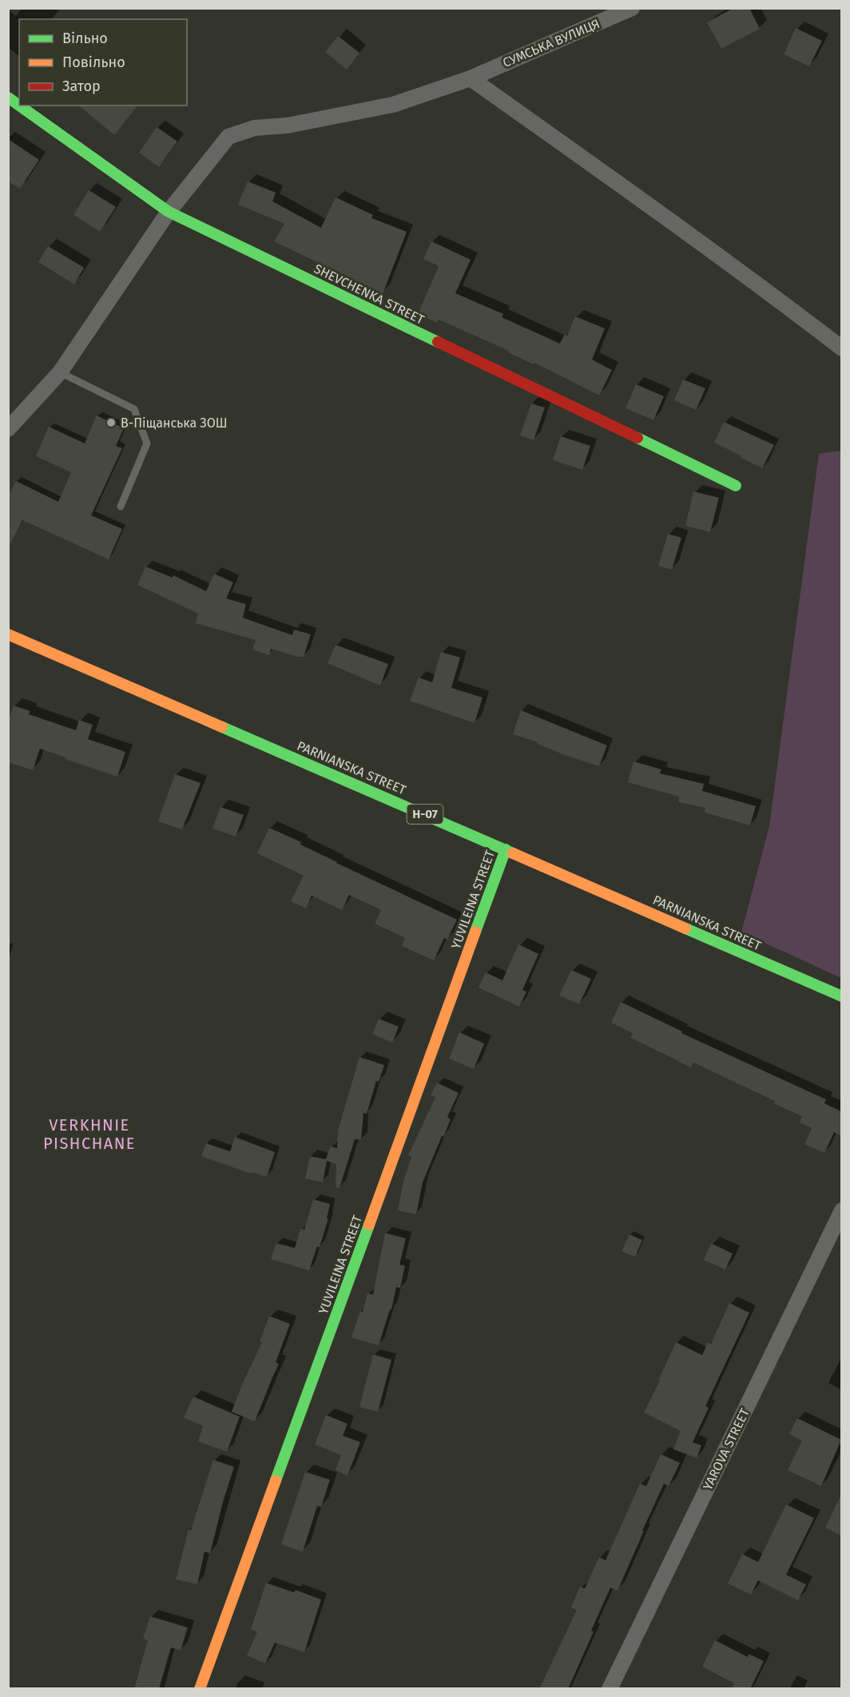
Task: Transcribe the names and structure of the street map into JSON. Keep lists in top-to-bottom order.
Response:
{
  "streets": {
    "street": [
      "СУМСЬКА ВУЛИЦЯ",
      "SHEVCHENKA STREET",
      "PARNIANSKA STREET",
      "Н-07",
      "YUVILEINA STREET",
      "YAROVA STREET"
    ]
  },
  "crossings": [
    ["СУМСЬКА ВУЛИЦЯ", "SHEVCHENKA STREET"],
    ["PARNIANSKA STREET", "YUVILEINA STREET"]
  ],
  "districts": ["VERKHNIE PISHCHANE"],
  "places": ["В-Піщанська ЗОШ"],
  "legend": ["Вільно", "Повільно", "Затор"]
}
